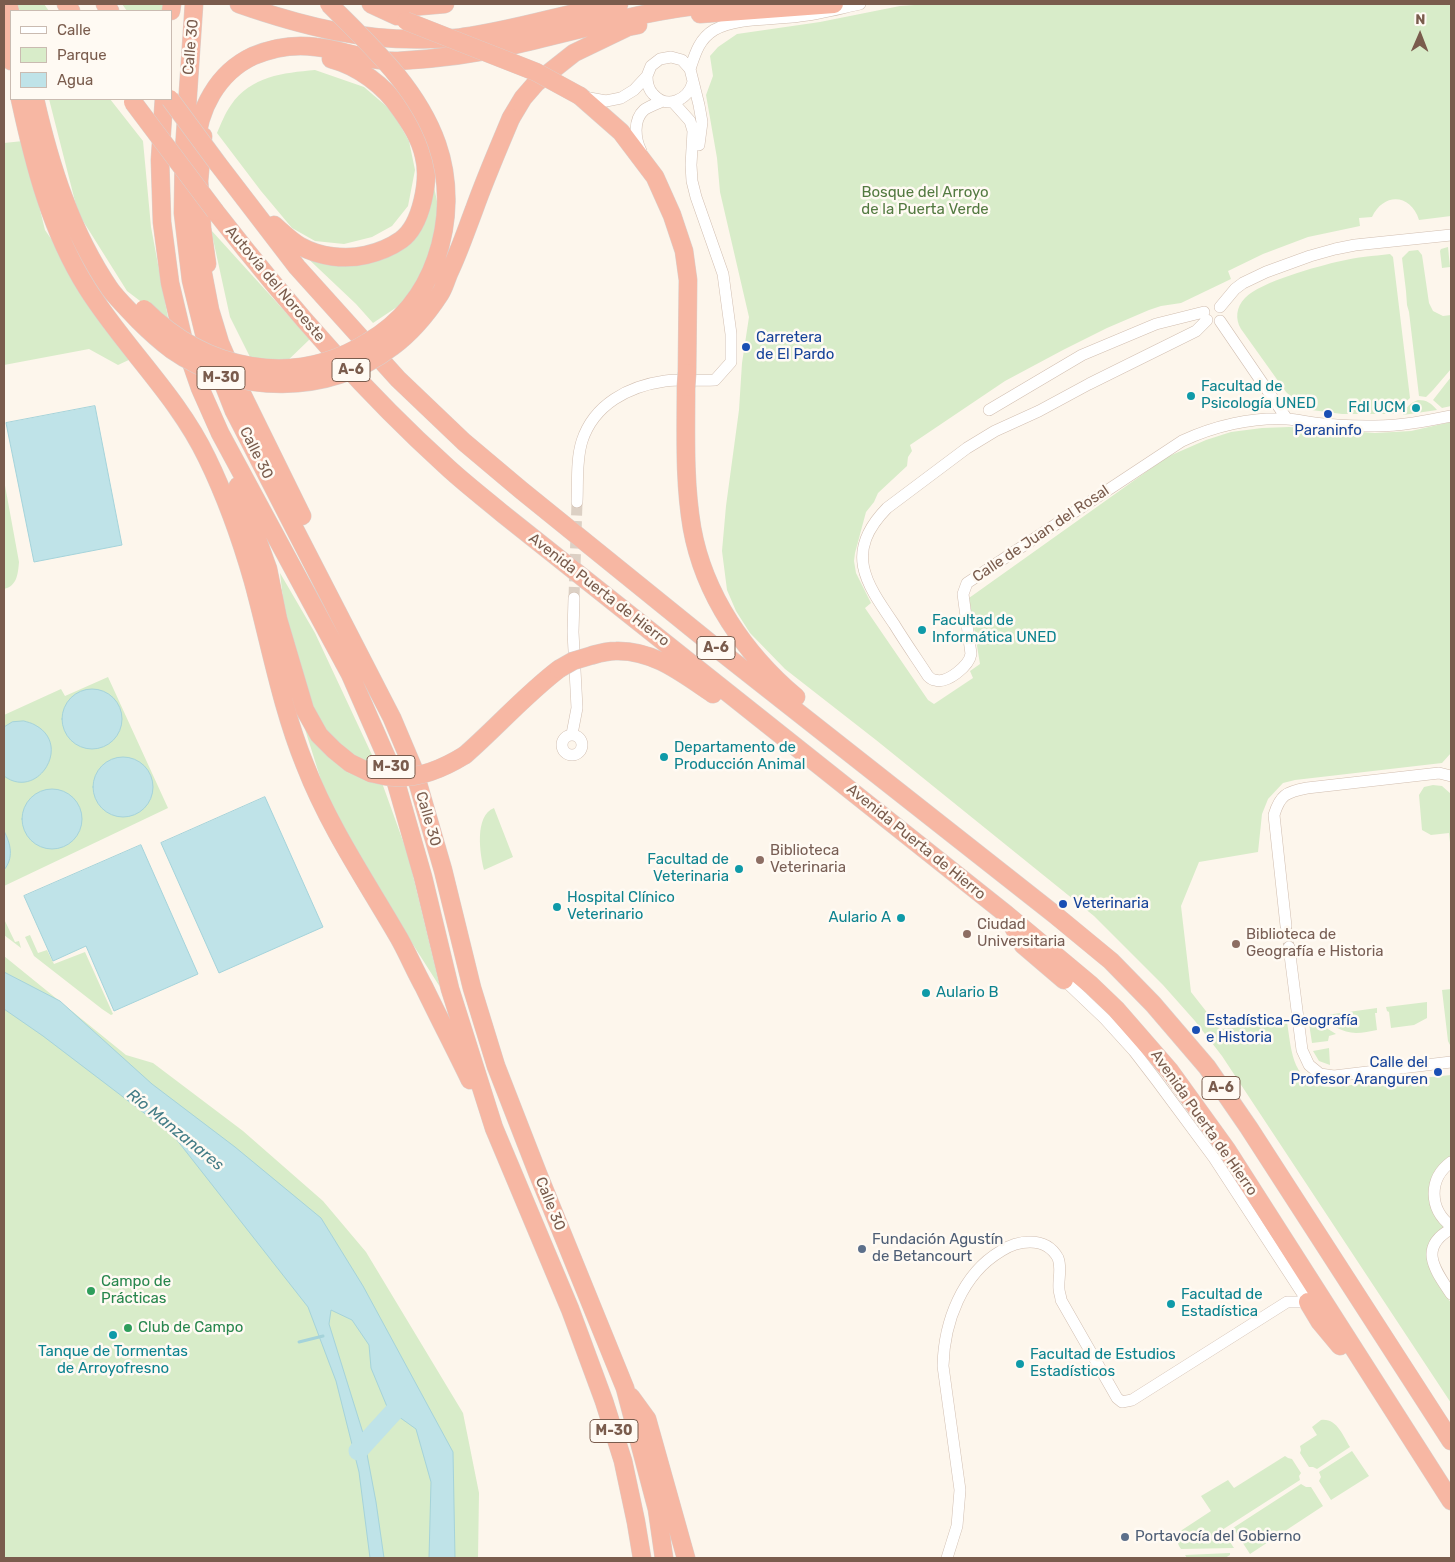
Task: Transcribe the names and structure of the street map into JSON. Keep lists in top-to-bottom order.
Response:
{
  "streets": {
    "highway": [
      "Calle 30",
      "Autovía del Noroeste",
      "A-6",
      "M-30",
      "Avenida Puerta de Hierro"
    ],
    "street": ["Calle de Juan del Rosal"]
  },
  "crossings": [
    ["Calle 30", "M-30"],
    ["Autovía del Noroeste", "Avenida Puerta de Hierro"]
  ],
  "water": ["Río Manzanares"],
  "parks": ["Bosque del Arroyo de la Puerta Verde"],
  "places": [
    "Carretera de El Pardo",
    "Facultad de Psicología UNED",
    "FdI UCM",
    "Paraninfo",
    "Facultad de Informática UNED",
    "Departamento de Producción Animal",
    "Biblioteca Veterinaria",
    "Facultad de Veterinaria",
    "Veterinaria",
    "Hospital Clínico Veterinario",
    "Aulario A",
    "Ciudad Universitaria",
    "Biblioteca de Geografía e Historia",
    "Aulario B",
    "Estadística-Geografía e Historia",
    "Calle del Profesor Aranguren",
    "Fundación Agustín de Betancourt",
    "Campo de Prácticas",
    "Facultad de Estadística",
    "Club de Campo",
    "Tanque de Tormentas de Arroyofresno",
    "Facultad de Estudios Estadísticos",
    "Portavocía del Gobierno"
  ],
  "legend": ["Calle", "Parque", "Agua"],
  "north": "top"
}
